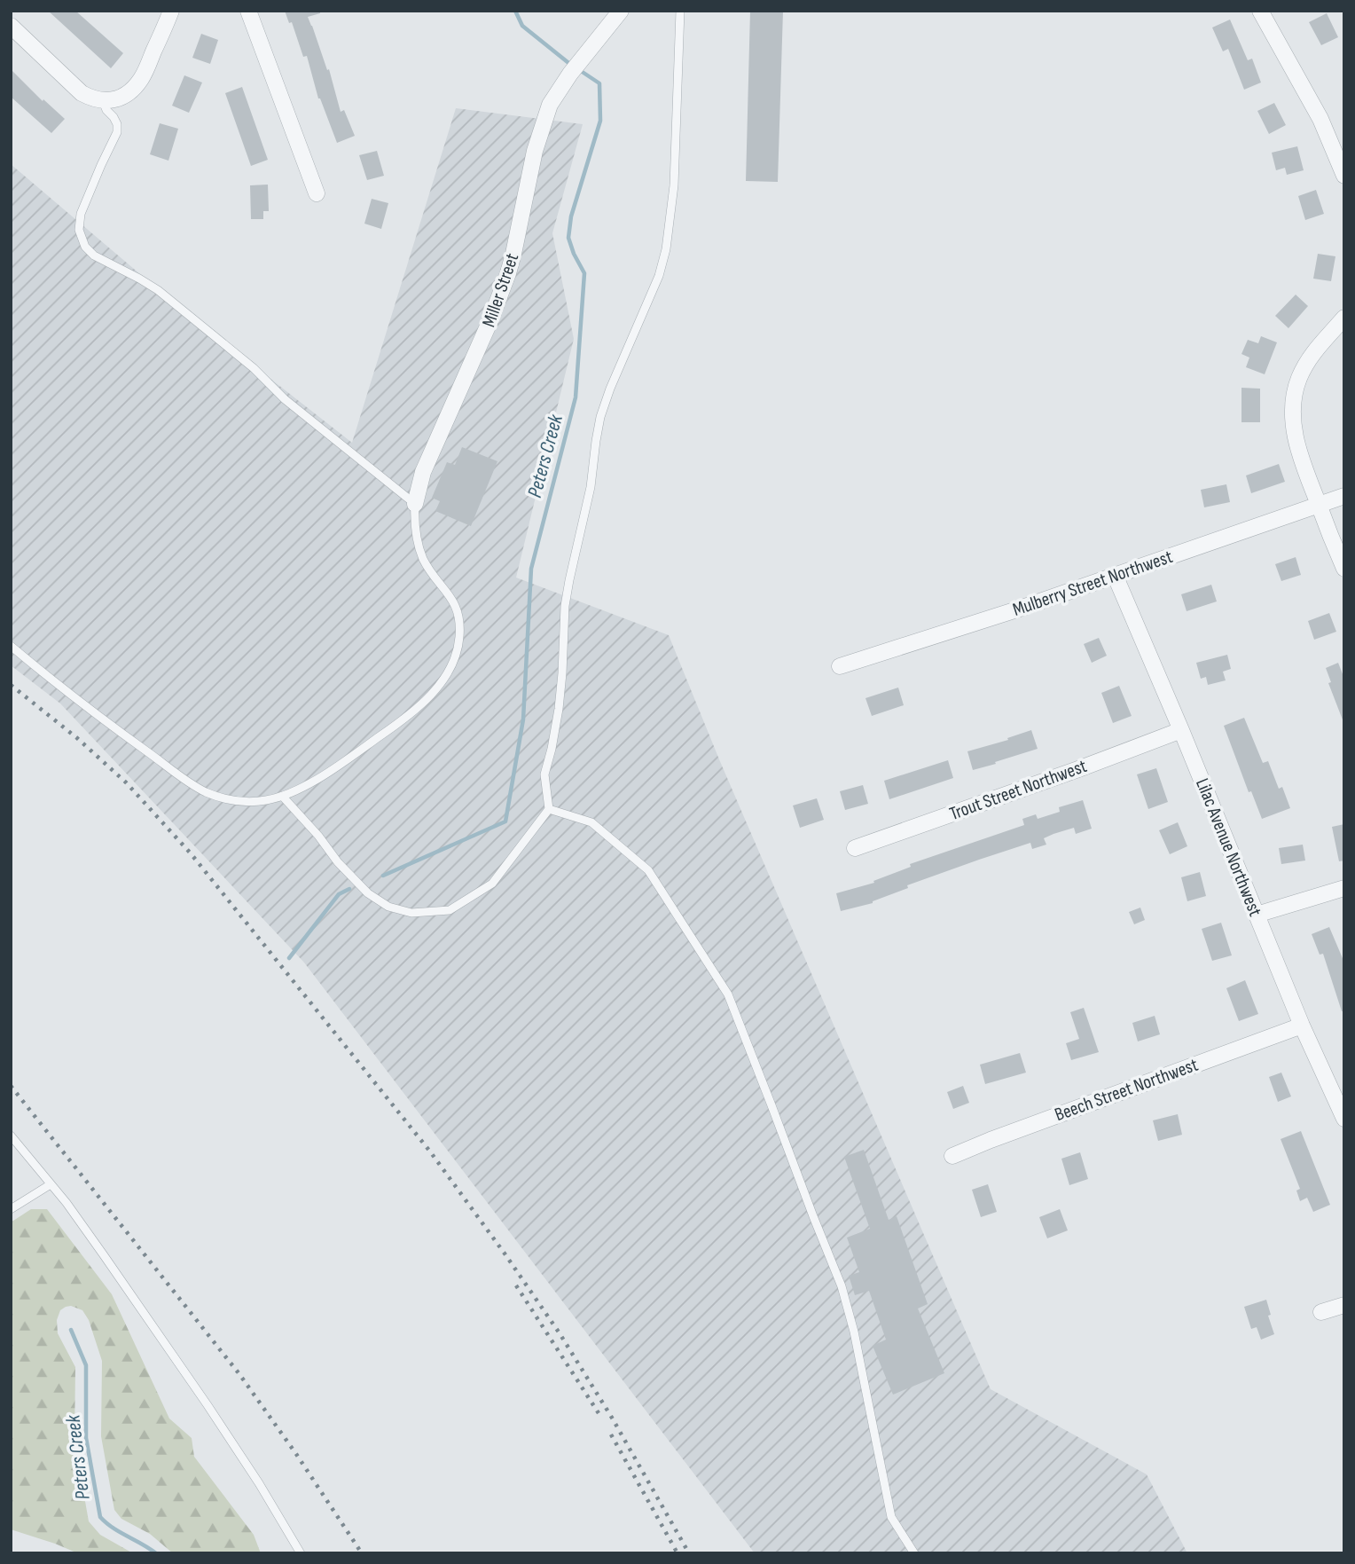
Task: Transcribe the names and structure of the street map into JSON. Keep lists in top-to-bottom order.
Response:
{
  "streets": {
    "street": [
      "Miller Street",
      "Mulberry Street Northwest",
      "Trout Street Northwest",
      "Lilac Avenue Northwest",
      "Beech Street Northwest"
    ]
  },
  "crossings": [
    ["Mulberry Street Northwest", "Lilac Avenue Northwest"],
    ["Trout Street Northwest", "Lilac Avenue Northwest"],
    ["Lilac Avenue Northwest", "Beech Street Northwest"]
  ],
  "water": ["Peters Creek"]
}
